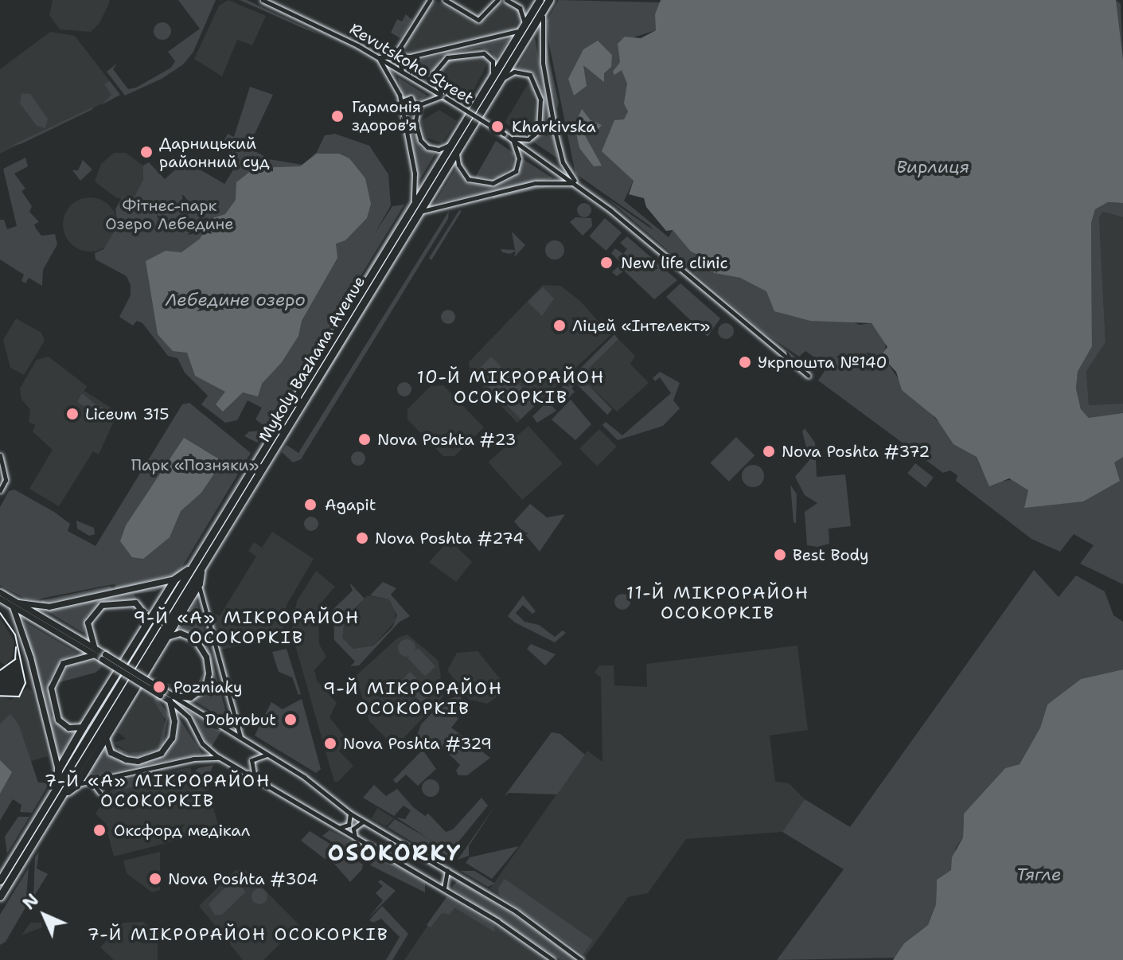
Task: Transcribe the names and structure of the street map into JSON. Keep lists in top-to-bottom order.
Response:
{
  "streets": {
    "highway": ["Mykoly Bazhana Avenue"],
    "street": ["Revutskoho Street"]
  },
  "districts": [
    "10-Й МІКРОРАЙОН ОСОКОРКІВ",
    "11-Й МІКРОРАЙОН ОСОКОРКІВ",
    "9-Й «А» МІКРОРАЙОН ОСОКОРКІВ",
    "9-Й МІКРОРАЙОН ОСОКОРКІВ",
    "7-Й «А» МІКРОРАЙОН ОСОКОРКІВ",
    "OSOKORKY",
    "7-Й МІКРОРАЙОН ОСОКОРКІВ"
  ],
  "water": ["Вирлиця", "Лебедине озеро", "Тягле"],
  "parks": ["Фітнес-парк Озеро Лебедине", "Парк «Позняки»"],
  "places": [
    "Гармонія здоров'я",
    "Kharkivska",
    "Дарницький районний суд",
    "New life clinic",
    "Ліцей «Інтелект»",
    "Укрпошта №140",
    "Liceum 315",
    "Nova Poshta #23",
    "Nova Poshta #372",
    "Agapit",
    "Nova Poshta #274",
    "Best Body",
    "Pozniaky",
    "Dobrobut",
    "Nova Poshta #329",
    "Оксфорд медікал",
    "Nova Poshta #304"
  ],
  "north": "top left"
}
